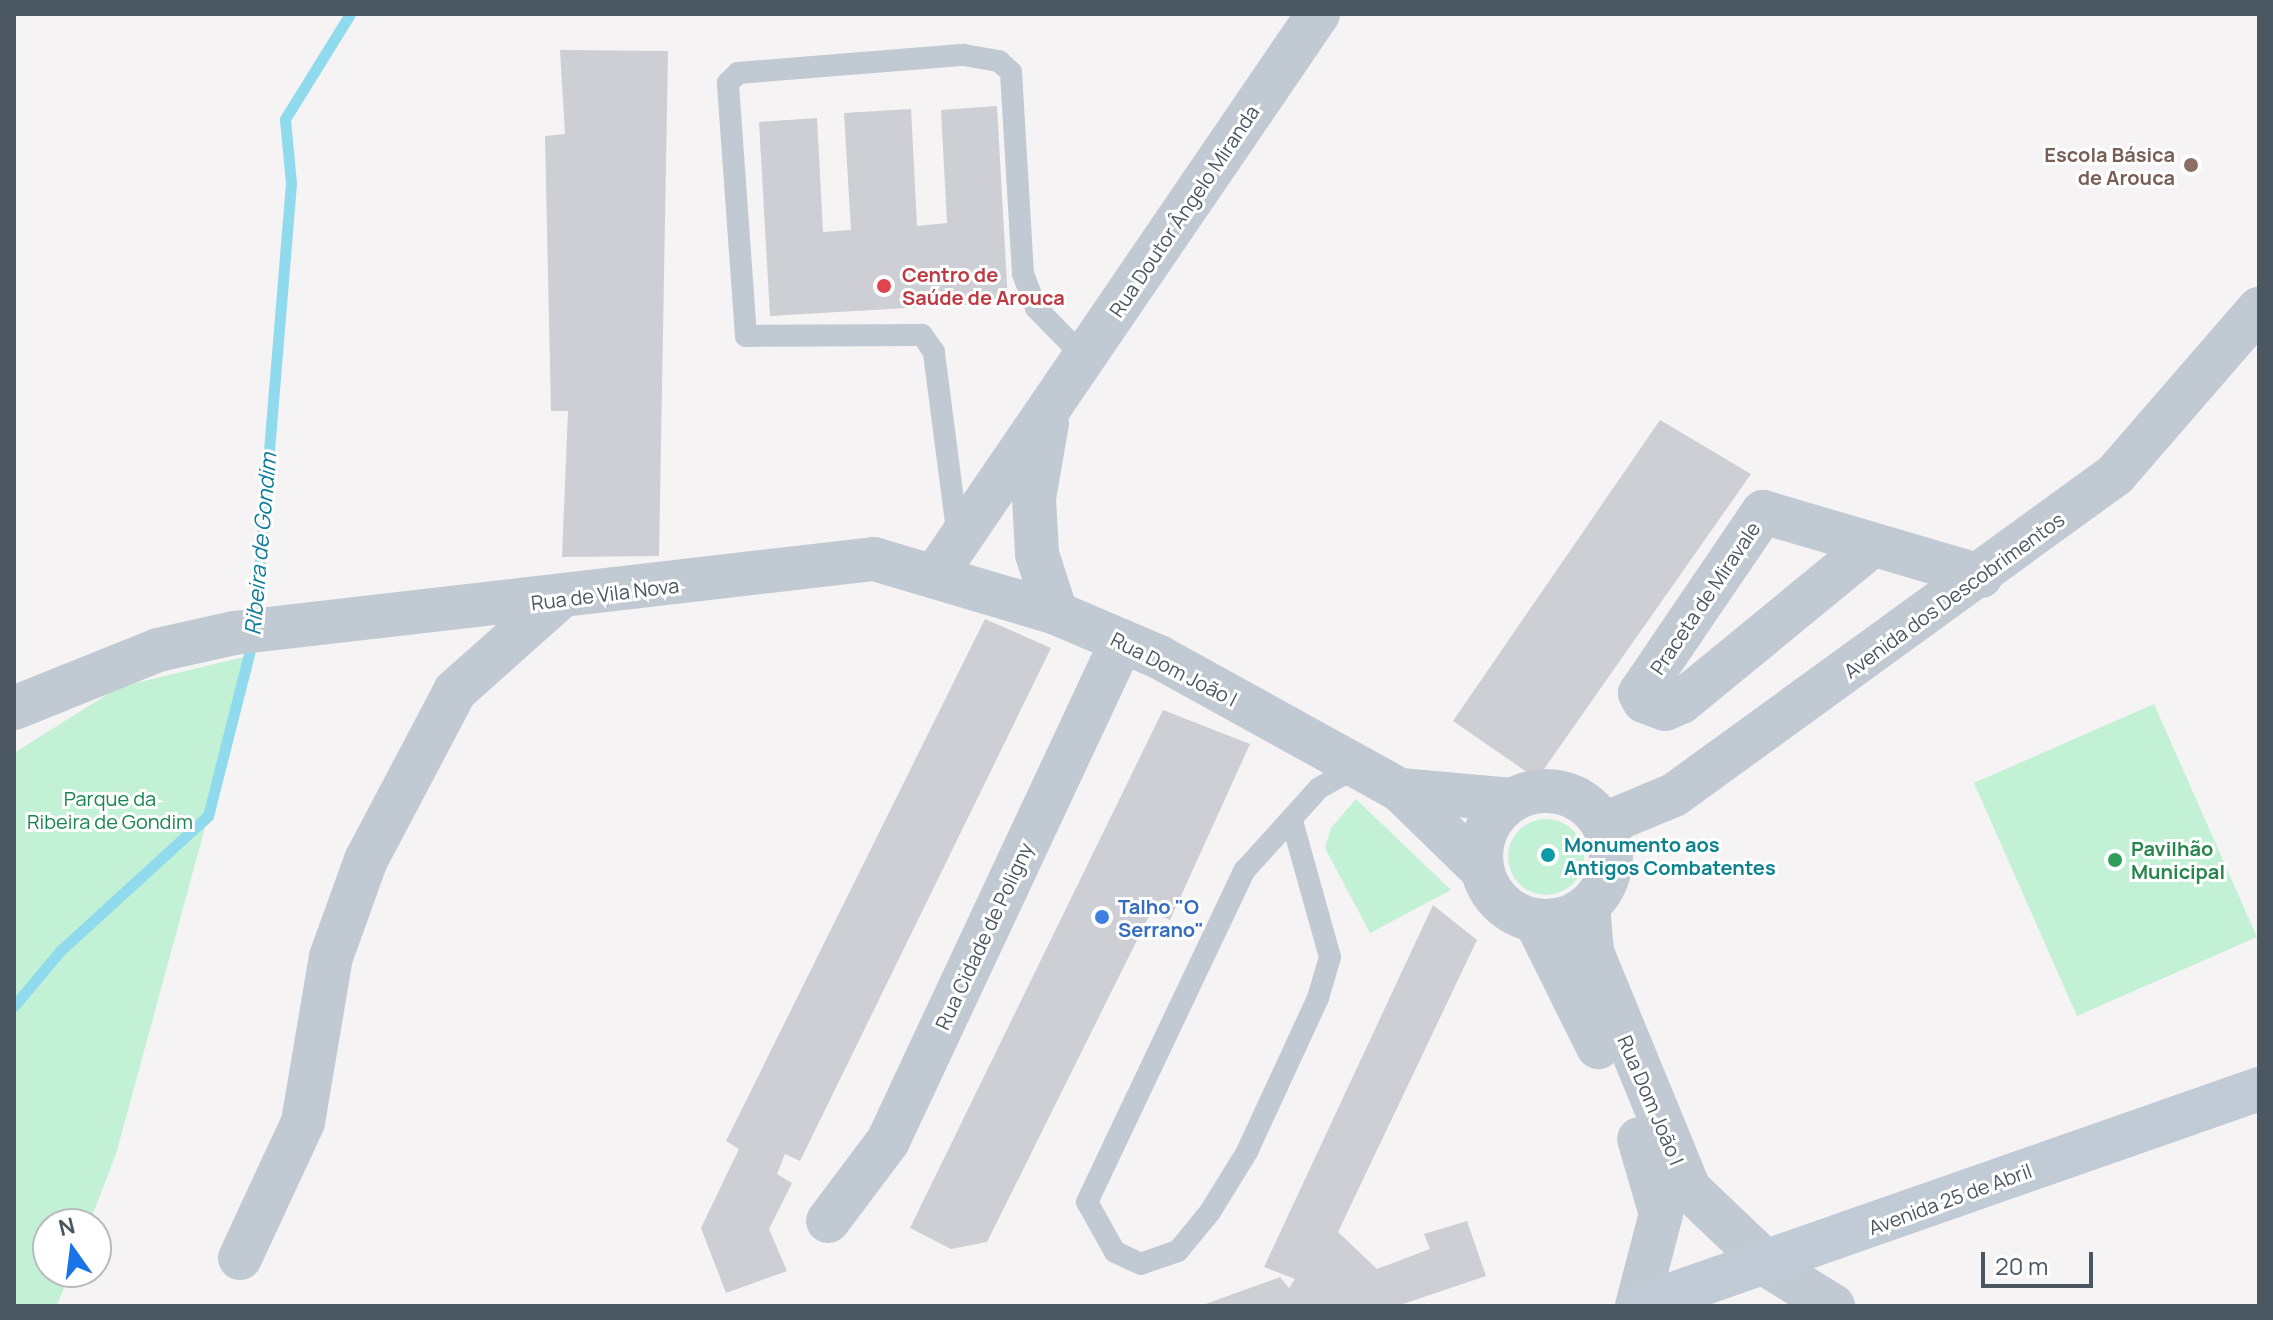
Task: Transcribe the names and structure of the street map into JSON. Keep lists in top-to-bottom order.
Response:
{
  "streets": {
    "main road": ["Avenida 25 de Abril"],
    "street": [
      "Rua Doutor Ângelo Miranda",
      "Rua de Vila Nova",
      "Avenida dos Descobrimentos",
      "Praceta de Miravale",
      "Rua Dom João I",
      "Rua Cidade de Poligny"
    ]
  },
  "crossings": [
    ["Rua Doutor Ângelo Miranda", "Rua de Vila Nova"],
    ["Rua Doutor Ângelo Miranda", "Rua Dom João I"],
    ["Rua de Vila Nova", "Rua Dom João I"],
    ["Avenida dos Descobrimentos", "Praceta de Miravale"],
    ["Avenida dos Descobrimentos", "Rua Dom João I"],
    ["Rua Dom João I", "Rua Cidade de Poligny"],
    ["Rua Dom João I", "Avenida 25 de Abril"]
  ],
  "water": ["Ribeira de Gondim"],
  "parks": ["Parque da Ribeira de Gondim"],
  "places": [
    "Escola Básica de Arouca",
    "Centro de Saúde de Arouca",
    "Monumento aos Antigos Combatentes",
    "Pavilhão Municipal",
    "Talho \"O Serrano\""
  ],
  "scale_bar": "20 m",
  "north": "top"
}
